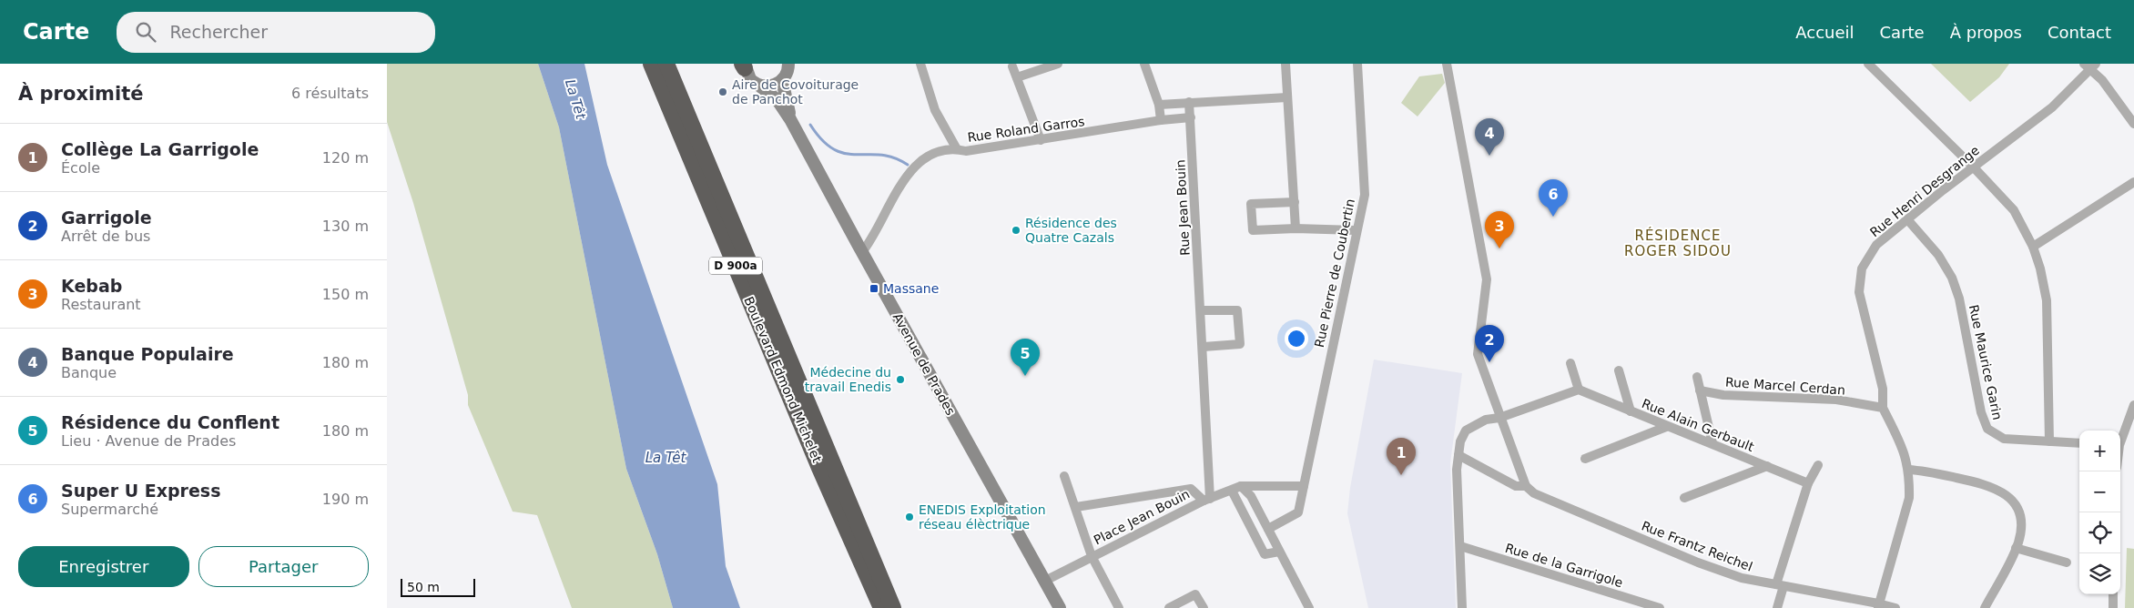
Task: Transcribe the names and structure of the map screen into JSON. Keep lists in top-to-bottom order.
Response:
{
  "streets": {
    "highway": ["D 900a", "Boulevard Edmond Michelet"],
    "main road": ["Avenue de Prades"],
    "street": [
      "Rue Roland Garros",
      "Rue Henri Desgrange",
      "Rue Jean Bouin",
      "Rue Pierre de Coubertin",
      "Rue Maurice Garin",
      "Rue Marcel Cerdan",
      "Rue Alain Gerbault",
      "Place Jean Bouin",
      "Rue Frantz Reichel",
      "Rue de la Garrigole"
    ]
  },
  "crossings": [
    ["Rue Roland Garros", "Rue Jean Bouin"],
    ["Rue Roland Garros", "Avenue de Prades"],
    ["Rue Henri Desgrange", "Rue Maurice Garin"],
    ["Rue Henri Desgrange", "Rue Marcel Cerdan"],
    ["Rue Jean Bouin", "Place Jean Bouin"],
    ["D 900a", "Boulevard Edmond Michelet"],
    ["Avenue de Prades", "Place Jean Bouin"]
  ],
  "districts": ["RÉSIDENCE ROGER SIDOU"],
  "water": ["La Têt"],
  "places": {
    "other": [
      "Aire de Covoiturage de Panchot",
      "Résidence des Quatre Cazals",
      "Médecine du travail Enedis",
      "ENEDIS Exploitation réseau élèctrique"
    ],
    "transit": ["Massane"]
  },
  "scale_bar": "50 m",
  "page": {
    "header": "Carte",
    "search": "Rechercher",
    "nav": [
      "Accueil",
      "Carte",
      "À propos",
      "Contact"
    ],
    "heading": ["À proximité", "6 résultats"],
    "pins": [
      "4",
      "6",
      "3",
      "2",
      "5",
      "1"
    ],
    "list": [
      {
        "mark": "1",
        "name": "Collège La Garrigole",
        "note": "École",
        "value": "120 m"
      },
      {
        "mark": "2",
        "name": "Garrigole",
        "note": "Arrêt de bus",
        "value": "130 m"
      },
      {
        "mark": "3",
        "name": "Kebab",
        "note": "Restaurant",
        "value": "150 m"
      },
      {
        "mark": "4",
        "name": "Banque Populaire",
        "note": "Banque",
        "value": "180 m"
      },
      {
        "mark": "5",
        "name": "Résidence du Conflent",
        "note": "Lieu · Avenue de Prades",
        "value": "180 m"
      },
      {
        "mark": "6",
        "name": "Super U Express",
        "note": "Supermarché",
        "value": "190 m"
      }
    ],
    "map_buttons": ["+", "−"],
    "buttons": ["Enregistrer", "Partager"],
    "scale": "50 m"
  }
}
